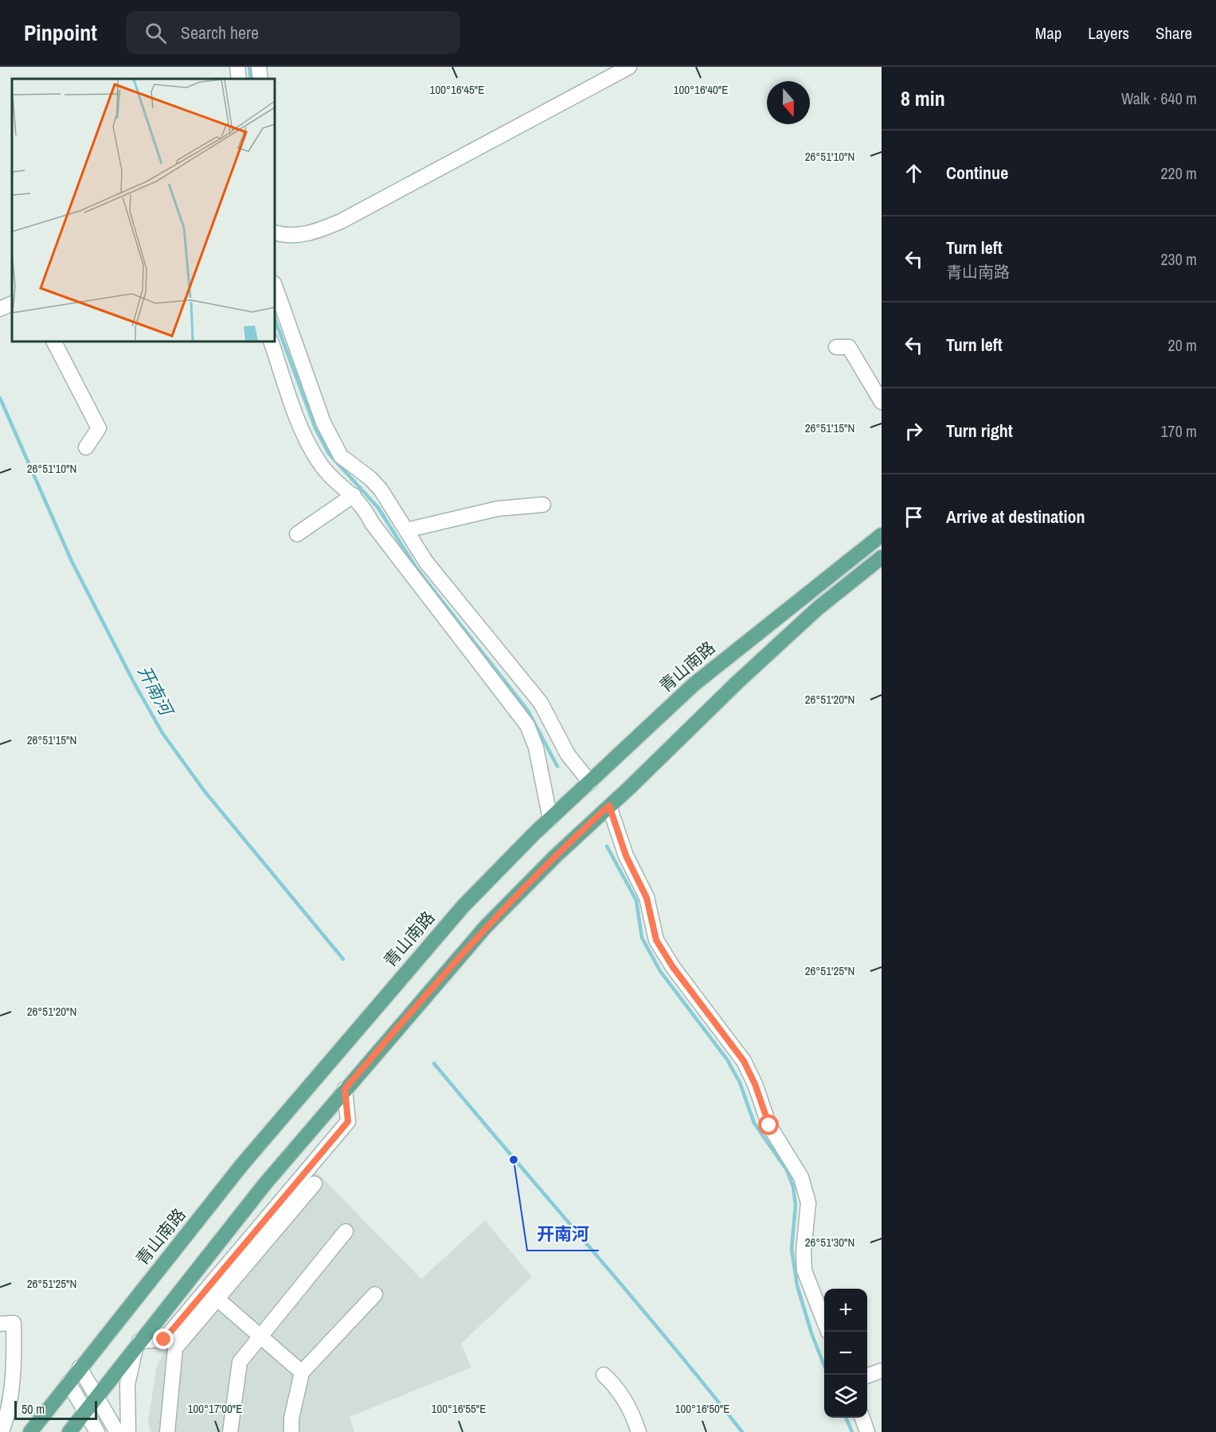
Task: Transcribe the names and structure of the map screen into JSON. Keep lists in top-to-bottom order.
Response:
{
  "streets": {
    "main road": ["青山南路"]
  },
  "water": ["开南河"],
  "places": ["开南河"],
  "scale_bar": "50 m",
  "north": "bottom",
  "page": {
    "header": "Pinpoint",
    "search": "Search here",
    "nav": ["Map", "Layers", "Share"],
    "heading": ["8 min", "Walk · 640 m"],
    "list": [
      ["Continue", "220 m"],
      ["Turn left", "青山南路", "230 m"],
      ["Turn left", "20 m"],
      ["Turn right", "170 m"],
      "Arrive at destination"
    ],
    "map_buttons": ["+", "−"],
    "scale": "50 m"
  },
  "coordinates": [
    "100°16'45\"E",
    "100°16'40\"E",
    "26°51'10\"N",
    "26°51'15\"N",
    "26°51'20\"N",
    "26°51'25\"N",
    "26°51'30\"N",
    "100°17'00\"E",
    "100°16'55\"E",
    "100°16'50\"E"
  ]
}
